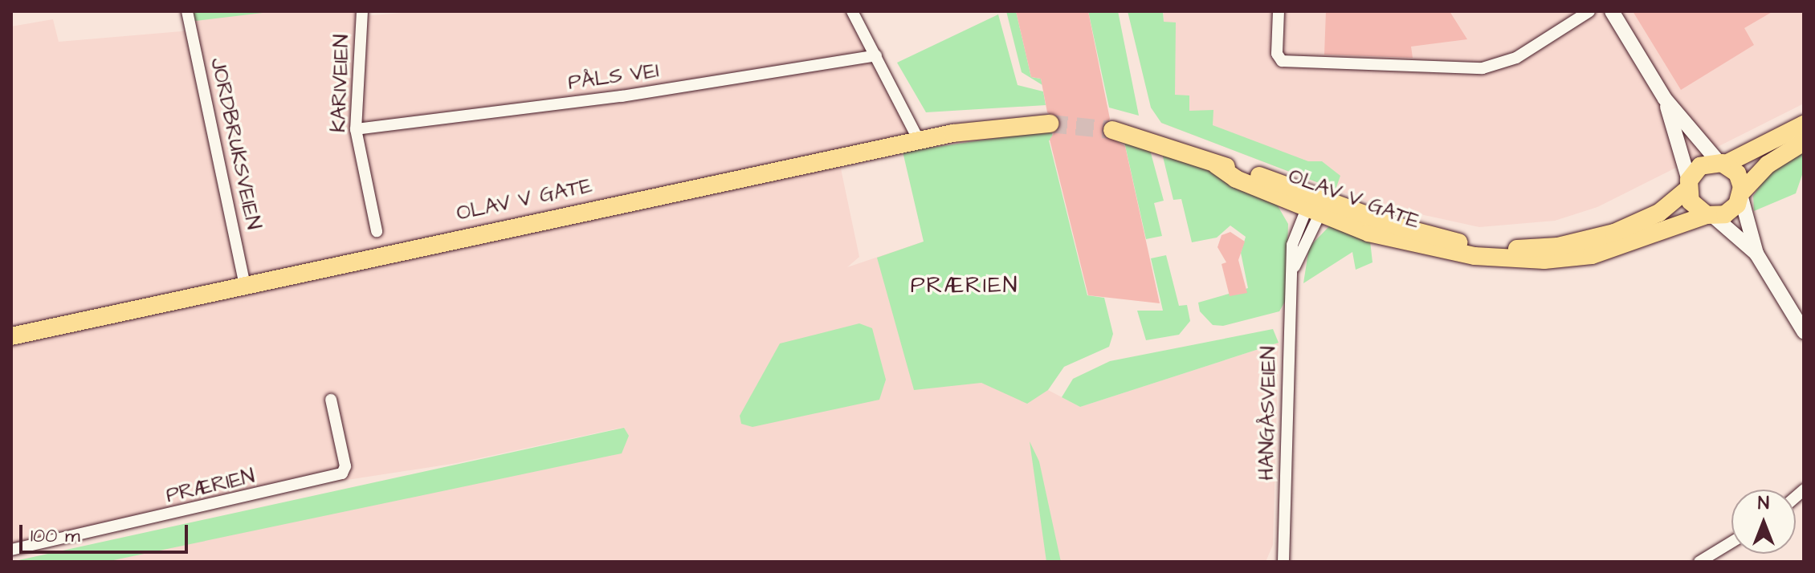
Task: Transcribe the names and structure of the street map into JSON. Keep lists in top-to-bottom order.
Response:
{
  "streets": {
    "highway": ["OLAV V GATE"],
    "street": [
      "PÅLS VEI",
      "KARIVEIEN",
      "JORDBRUKSVEIEN",
      "HANGÅSVEIEN",
      "PRÆRIEN"
    ]
  },
  "crossings": [
    ["PÅLS VEI", "KARIVEIEN"],
    ["JORDBRUKSVEIEN", "OLAV V GATE"],
    ["OLAV V GATE", "HANGÅSVEIEN"]
  ],
  "districts": ["PRÆRIEN"],
  "scale_bar": "100 m",
  "north": "top"
}
